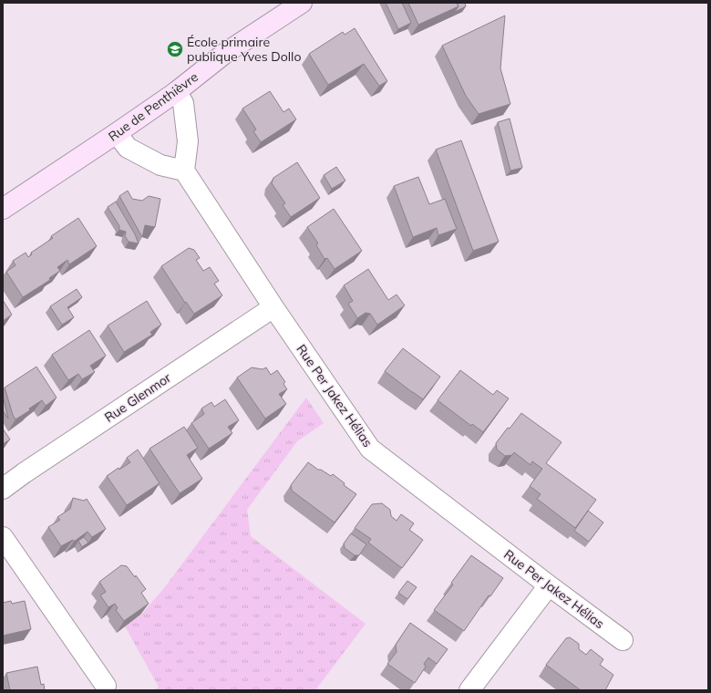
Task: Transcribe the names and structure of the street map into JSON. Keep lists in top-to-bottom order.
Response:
{
  "streets": {
    "street": ["Rue de Penthièvre", "Rue Per Jakez Hélias", "Rue Glenmor"]
  },
  "crossings": [
    ["Rue Per Jakez Hélias", "Rue Glenmor"]
  ],
  "places": {
    "school or university": ["École primaire publique Yves Dollo"]
  }
}
